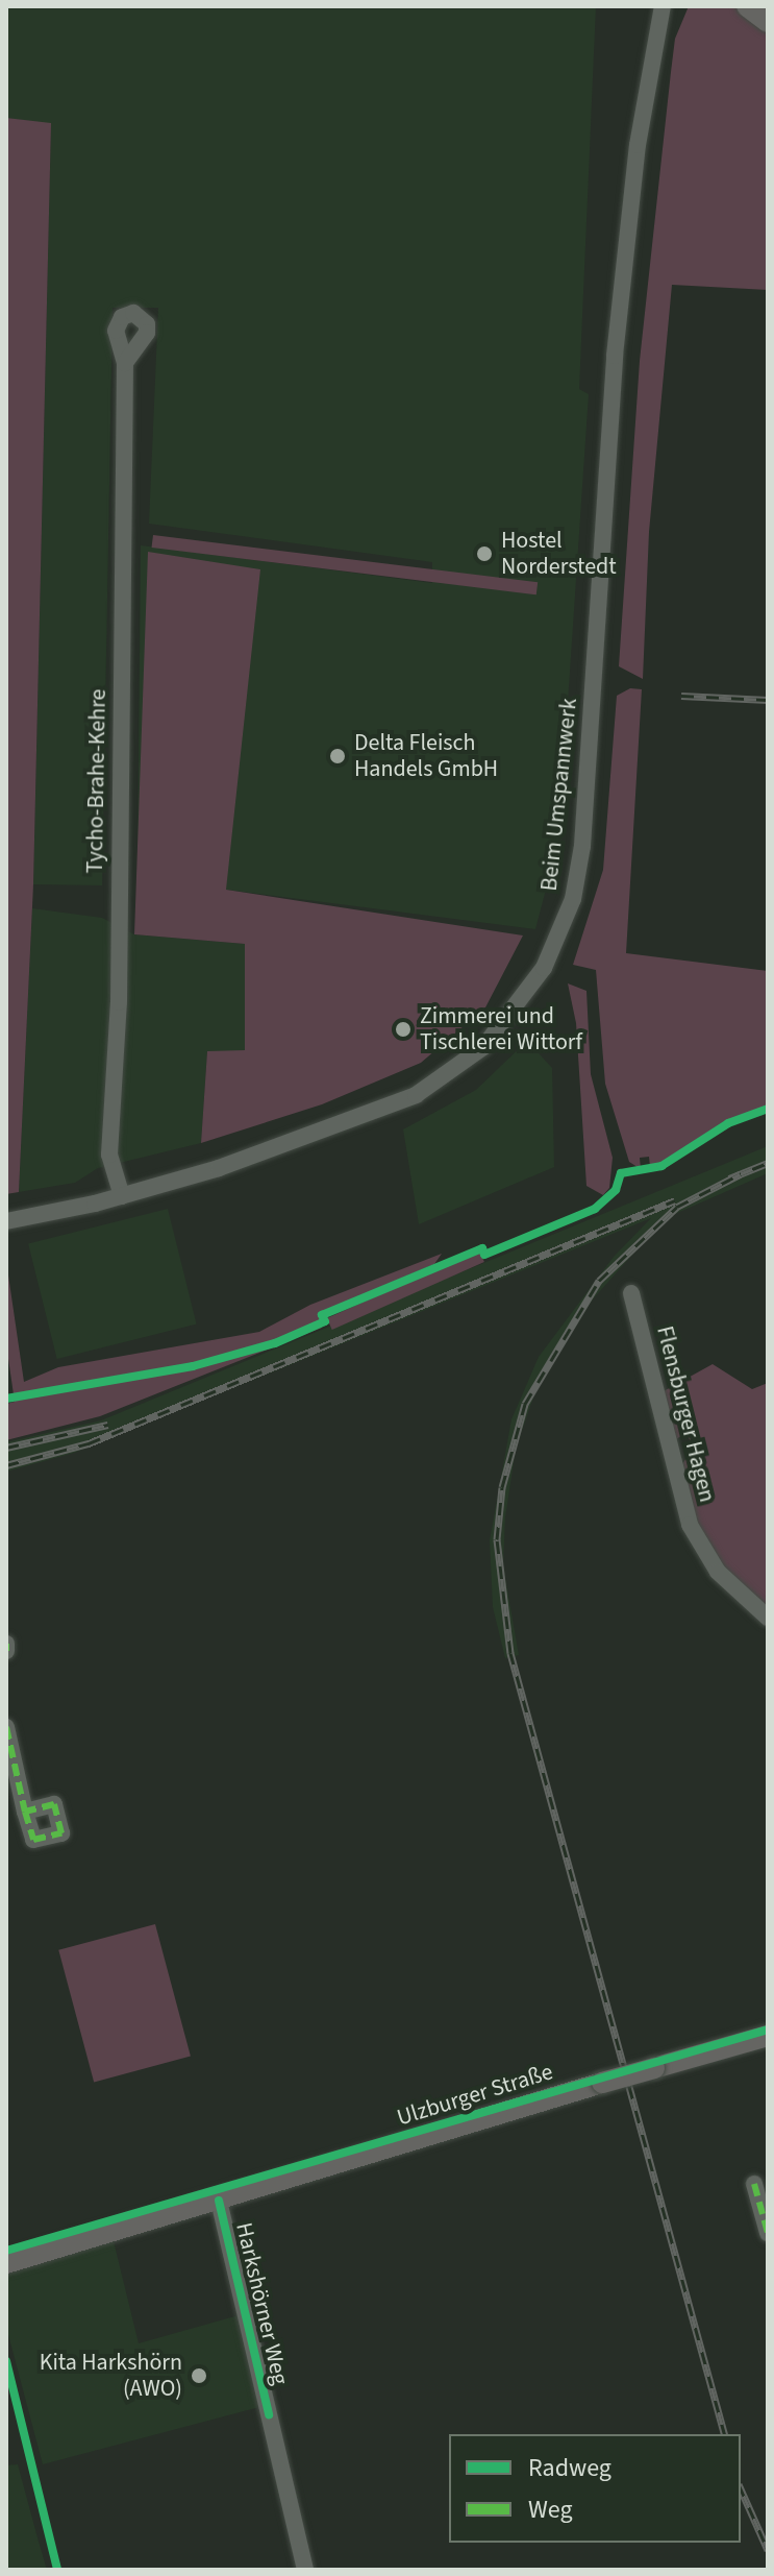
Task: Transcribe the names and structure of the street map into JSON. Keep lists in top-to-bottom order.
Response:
{
  "streets": {
    "main road": ["Ulzburger Straße"],
    "street": [
      "Tycho-Brahe-Kehre",
      "Beim Umspannwerk",
      "Flensburger Hagen",
      "Harkshörner Weg"
    ]
  },
  "crossings": [
    ["Tycho-Brahe-Kehre", "Beim Umspannwerk"],
    ["Ulzburger Straße", "Harkshörner Weg"]
  ],
  "places": [
    "Hostel Norderstedt",
    "Delta Fleisch Handels GmbH",
    "Zimmerei und Tischlerei Wittorf",
    "Kita Harkshörn (AWO)"
  ],
  "legend": ["Radweg", "Weg"]
}
